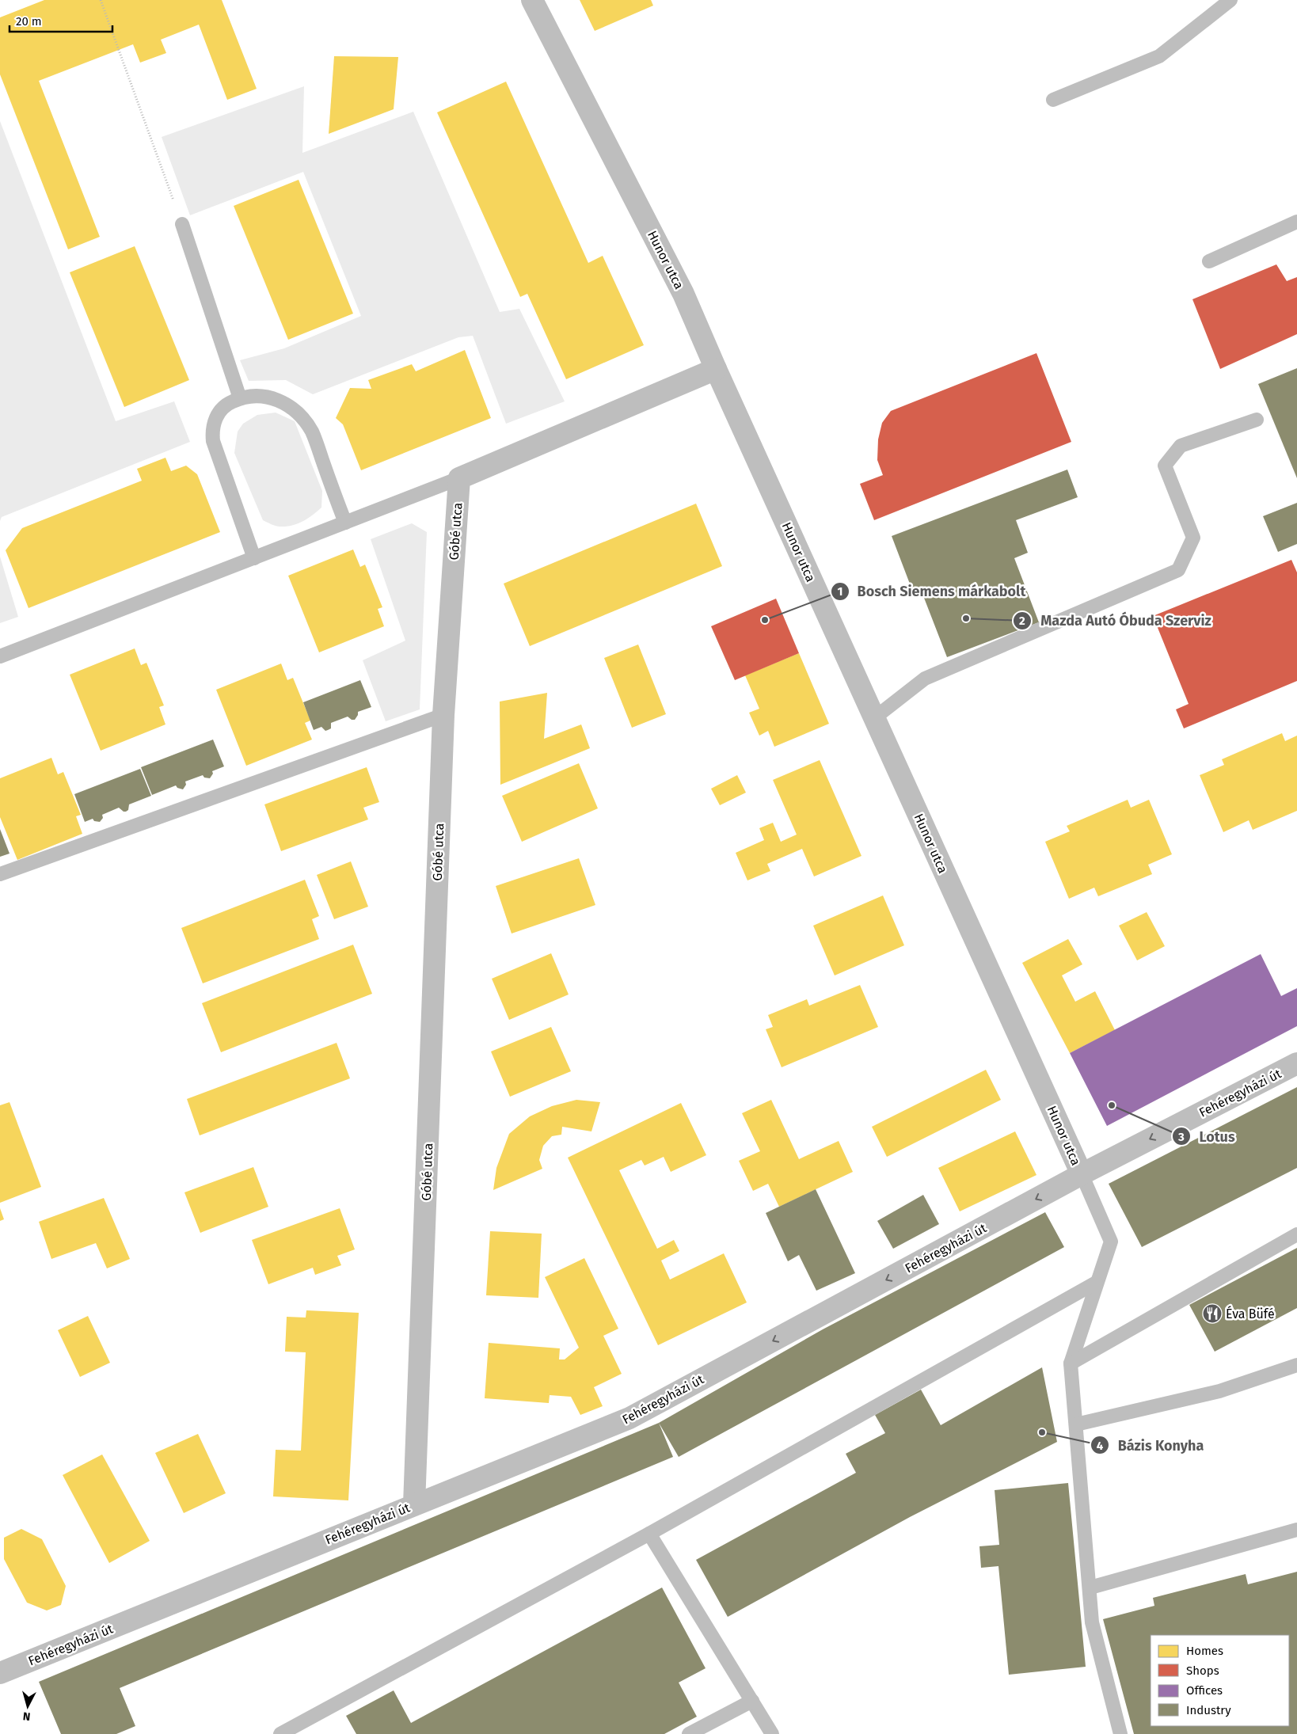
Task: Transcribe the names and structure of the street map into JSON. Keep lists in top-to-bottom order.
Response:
{
  "streets": {
    "street": ["Hunor utca", "Góbé utca", "Fehéregyházi út"]
  },
  "crossings": [
    ["Hunor utca", "Fehéregyházi út"],
    ["Góbé utca", "Fehéregyházi út"]
  ],
  "one_way": ["Fehéregyházi út"],
  "places": {
    "other": [
      "Mazda Autó Óbuda Szerviz",
      "Bosch Siemens márkabolt",
      "Lotus",
      "Bázis Konyha"
    ],
    "restaurant": ["Éva Büfé"]
  },
  "legend": [
    "Homes",
    "Shops",
    "Offices",
    "Industry"
  ],
  "scale_bar": "20 m",
  "north": "bottom"
}
